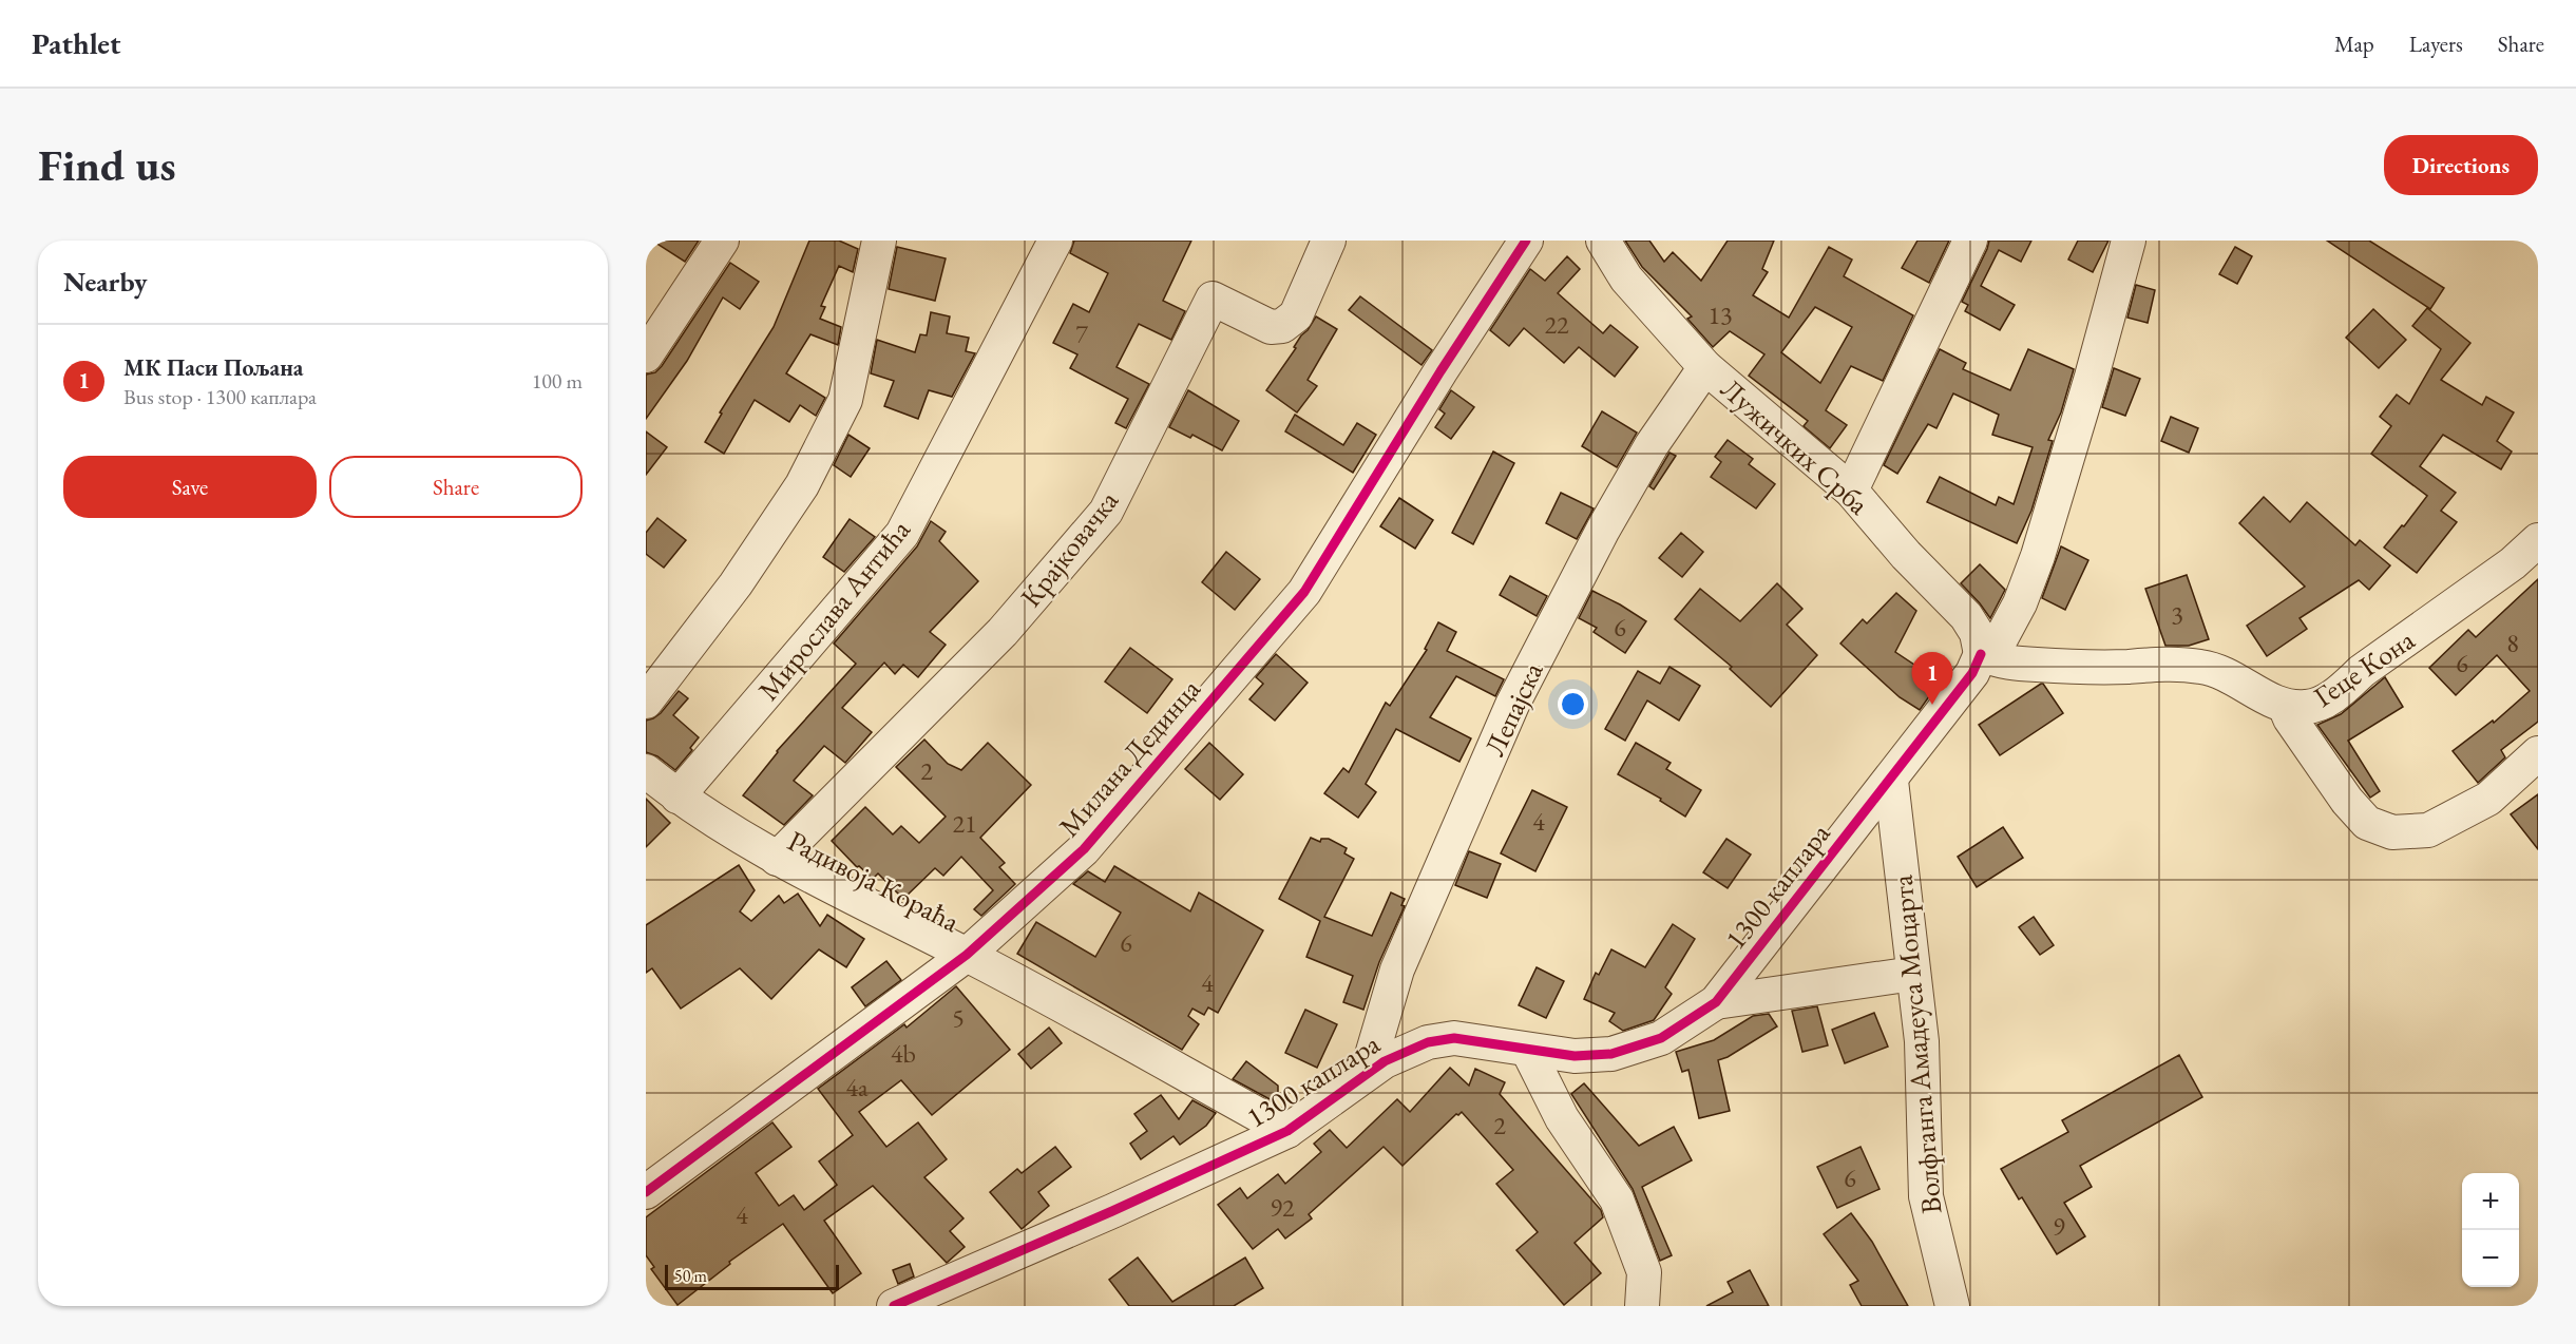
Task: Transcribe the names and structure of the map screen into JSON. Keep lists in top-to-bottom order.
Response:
{
  "streets": {
    "street": [
      "Лужичких Срба",
      "Крајковачка",
      "Мирослава Антића",
      "Геце Кона",
      "Лепајска",
      "Милана Дединца",
      "Радивоја Кораћа",
      "1300 каплара",
      "Волфганга Амадеуса Моцарта"
    ]
  },
  "crossings": [
    ["Лужичких Срба", "Геце Кона"],
    ["Лужичких Срба", "Лепајска"],
    ["Лужичких Срба", "1300 каплара"],
    ["Крајковачка", "Радивоја Кораћа"],
    ["Мирослава Антића", "Радивоја Кораћа"],
    ["Геце Кона", "1300 каплара"],
    ["Лепајска", "1300 каплара"],
    ["Милана Дединца", "Радивоја Кораћа"],
    ["Радивоја Кораћа", "1300 каплара"],
    ["1300 каплара", "Волфганга Амадеуса Моцарта"]
  ],
  "house_numbers": [
    "13",
    "22",
    "7",
    "3",
    "6",
    "8",
    "6",
    "2",
    "4",
    "21",
    "6",
    "4",
    "5",
    "4b",
    "4a",
    "2",
    "6",
    "92",
    "4",
    "9"
  ],
  "scale_bar": "50 m",
  "page": {
    "header": "Pathlet",
    "nav": ["Map", "Layers", "Share"],
    "buttons": [
      "Directions",
      ["Save", "Share"]
    ],
    "title": "Find us",
    "heading": "Nearby",
    "list": [
      {
        "mark": "1",
        "name": "МК Паси Пољана",
        "note": "Bus stop · 1300 каплара",
        "value": "100 m"
      }
    ],
    "pins": "1",
    "map_buttons": ["+", "−"],
    "scale": "50 m"
  }
}
